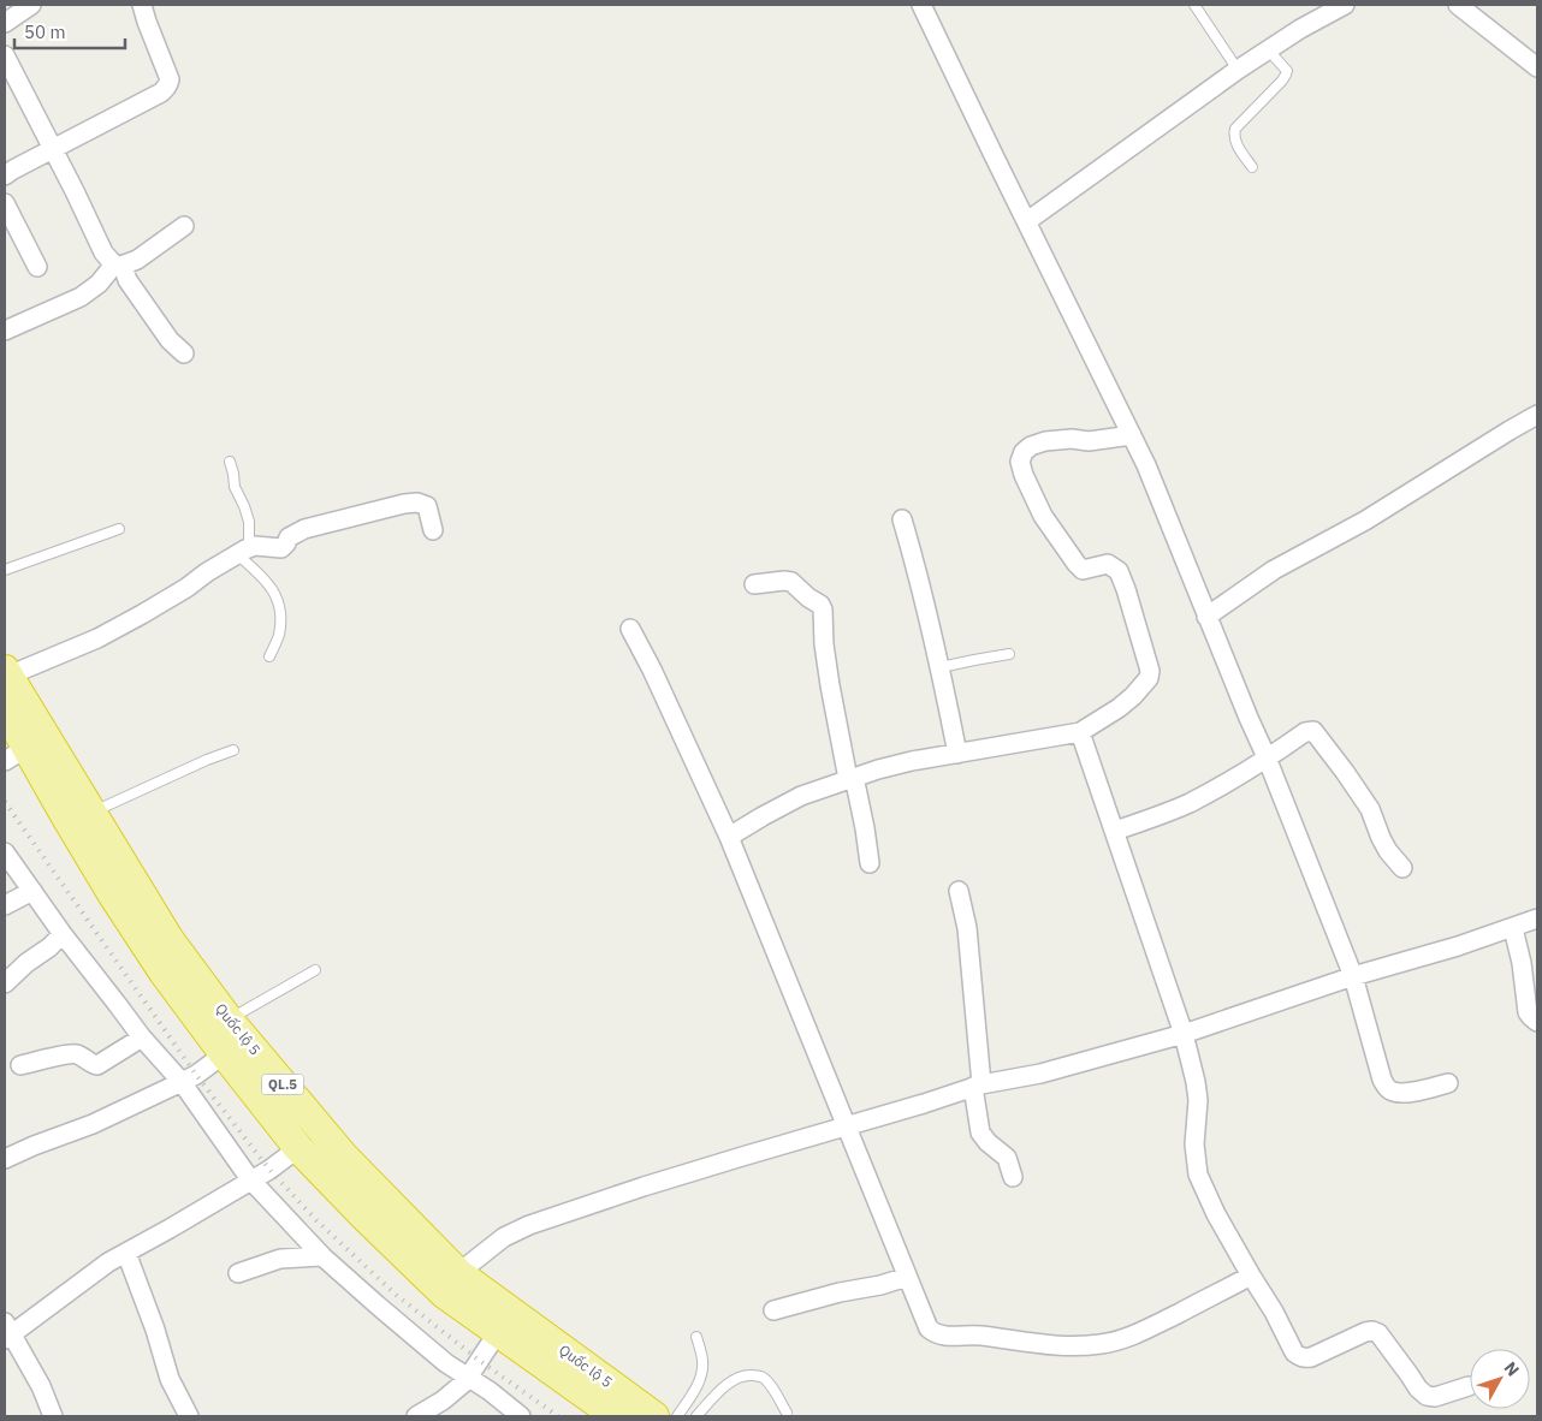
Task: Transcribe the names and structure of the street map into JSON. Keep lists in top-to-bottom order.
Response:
{
  "streets": {
    "highway": ["Quốc lộ 5", "QL.5"]
  },
  "scale_bar": "50 m",
  "north": "top right"
}
